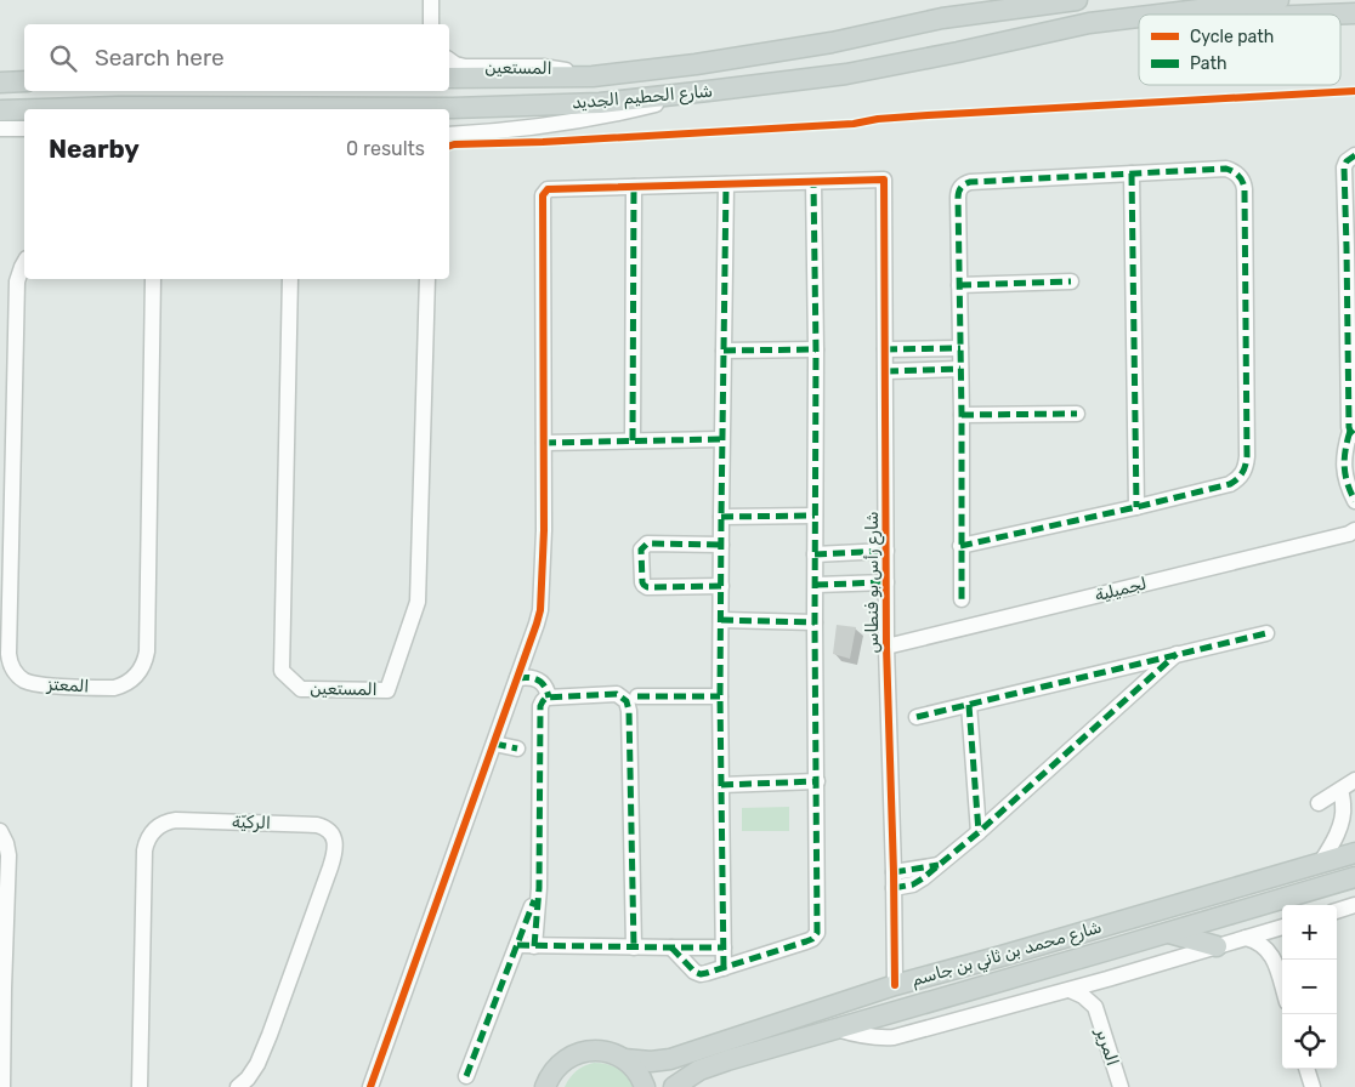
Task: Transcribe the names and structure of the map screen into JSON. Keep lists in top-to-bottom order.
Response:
{
  "streets": {
    "main road": ["شارع الحطيم الجديد", "شارع محمد بن ثاني بن جاسم"],
    "street": [
      "المستعين",
      "شارع رأس بو فنطاس",
      "لجميلية",
      "المعتز",
      "الركيّة",
      "المرير"
    ]
  },
  "crossings": [
    ["المستعين", "شارع الحطيم الجديد"],
    ["شارع رأس بو فنطاس", "لجميلية"],
    ["شارع رأس بو فنطاس", "شارع محمد بن ثاني بن جاسم"]
  ],
  "legend": ["Cycle path", "Path"],
  "page": {
    "search": "Search here",
    "heading": ["Nearby", "0 results"],
    "map_buttons": ["+", "−"]
  }
}
